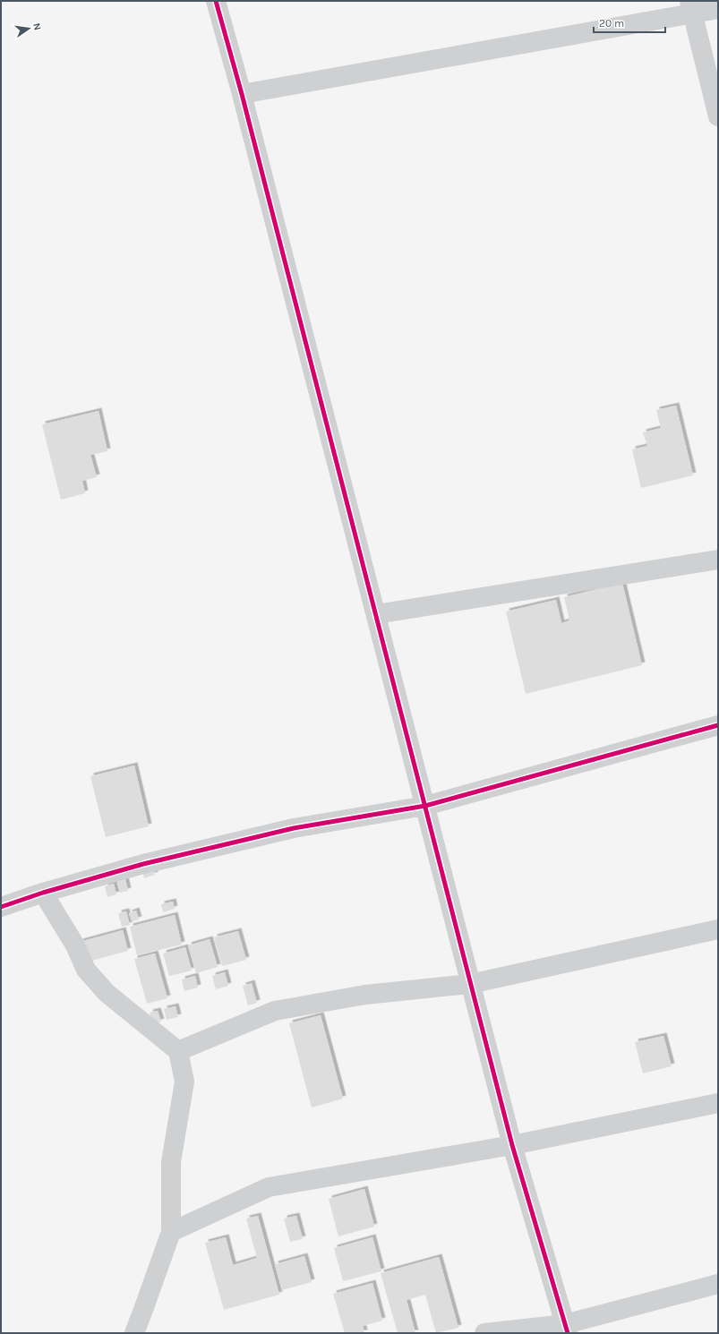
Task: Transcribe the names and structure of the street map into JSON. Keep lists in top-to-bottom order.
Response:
{
  "scale_bar": "20 m",
  "north": "right"
}
